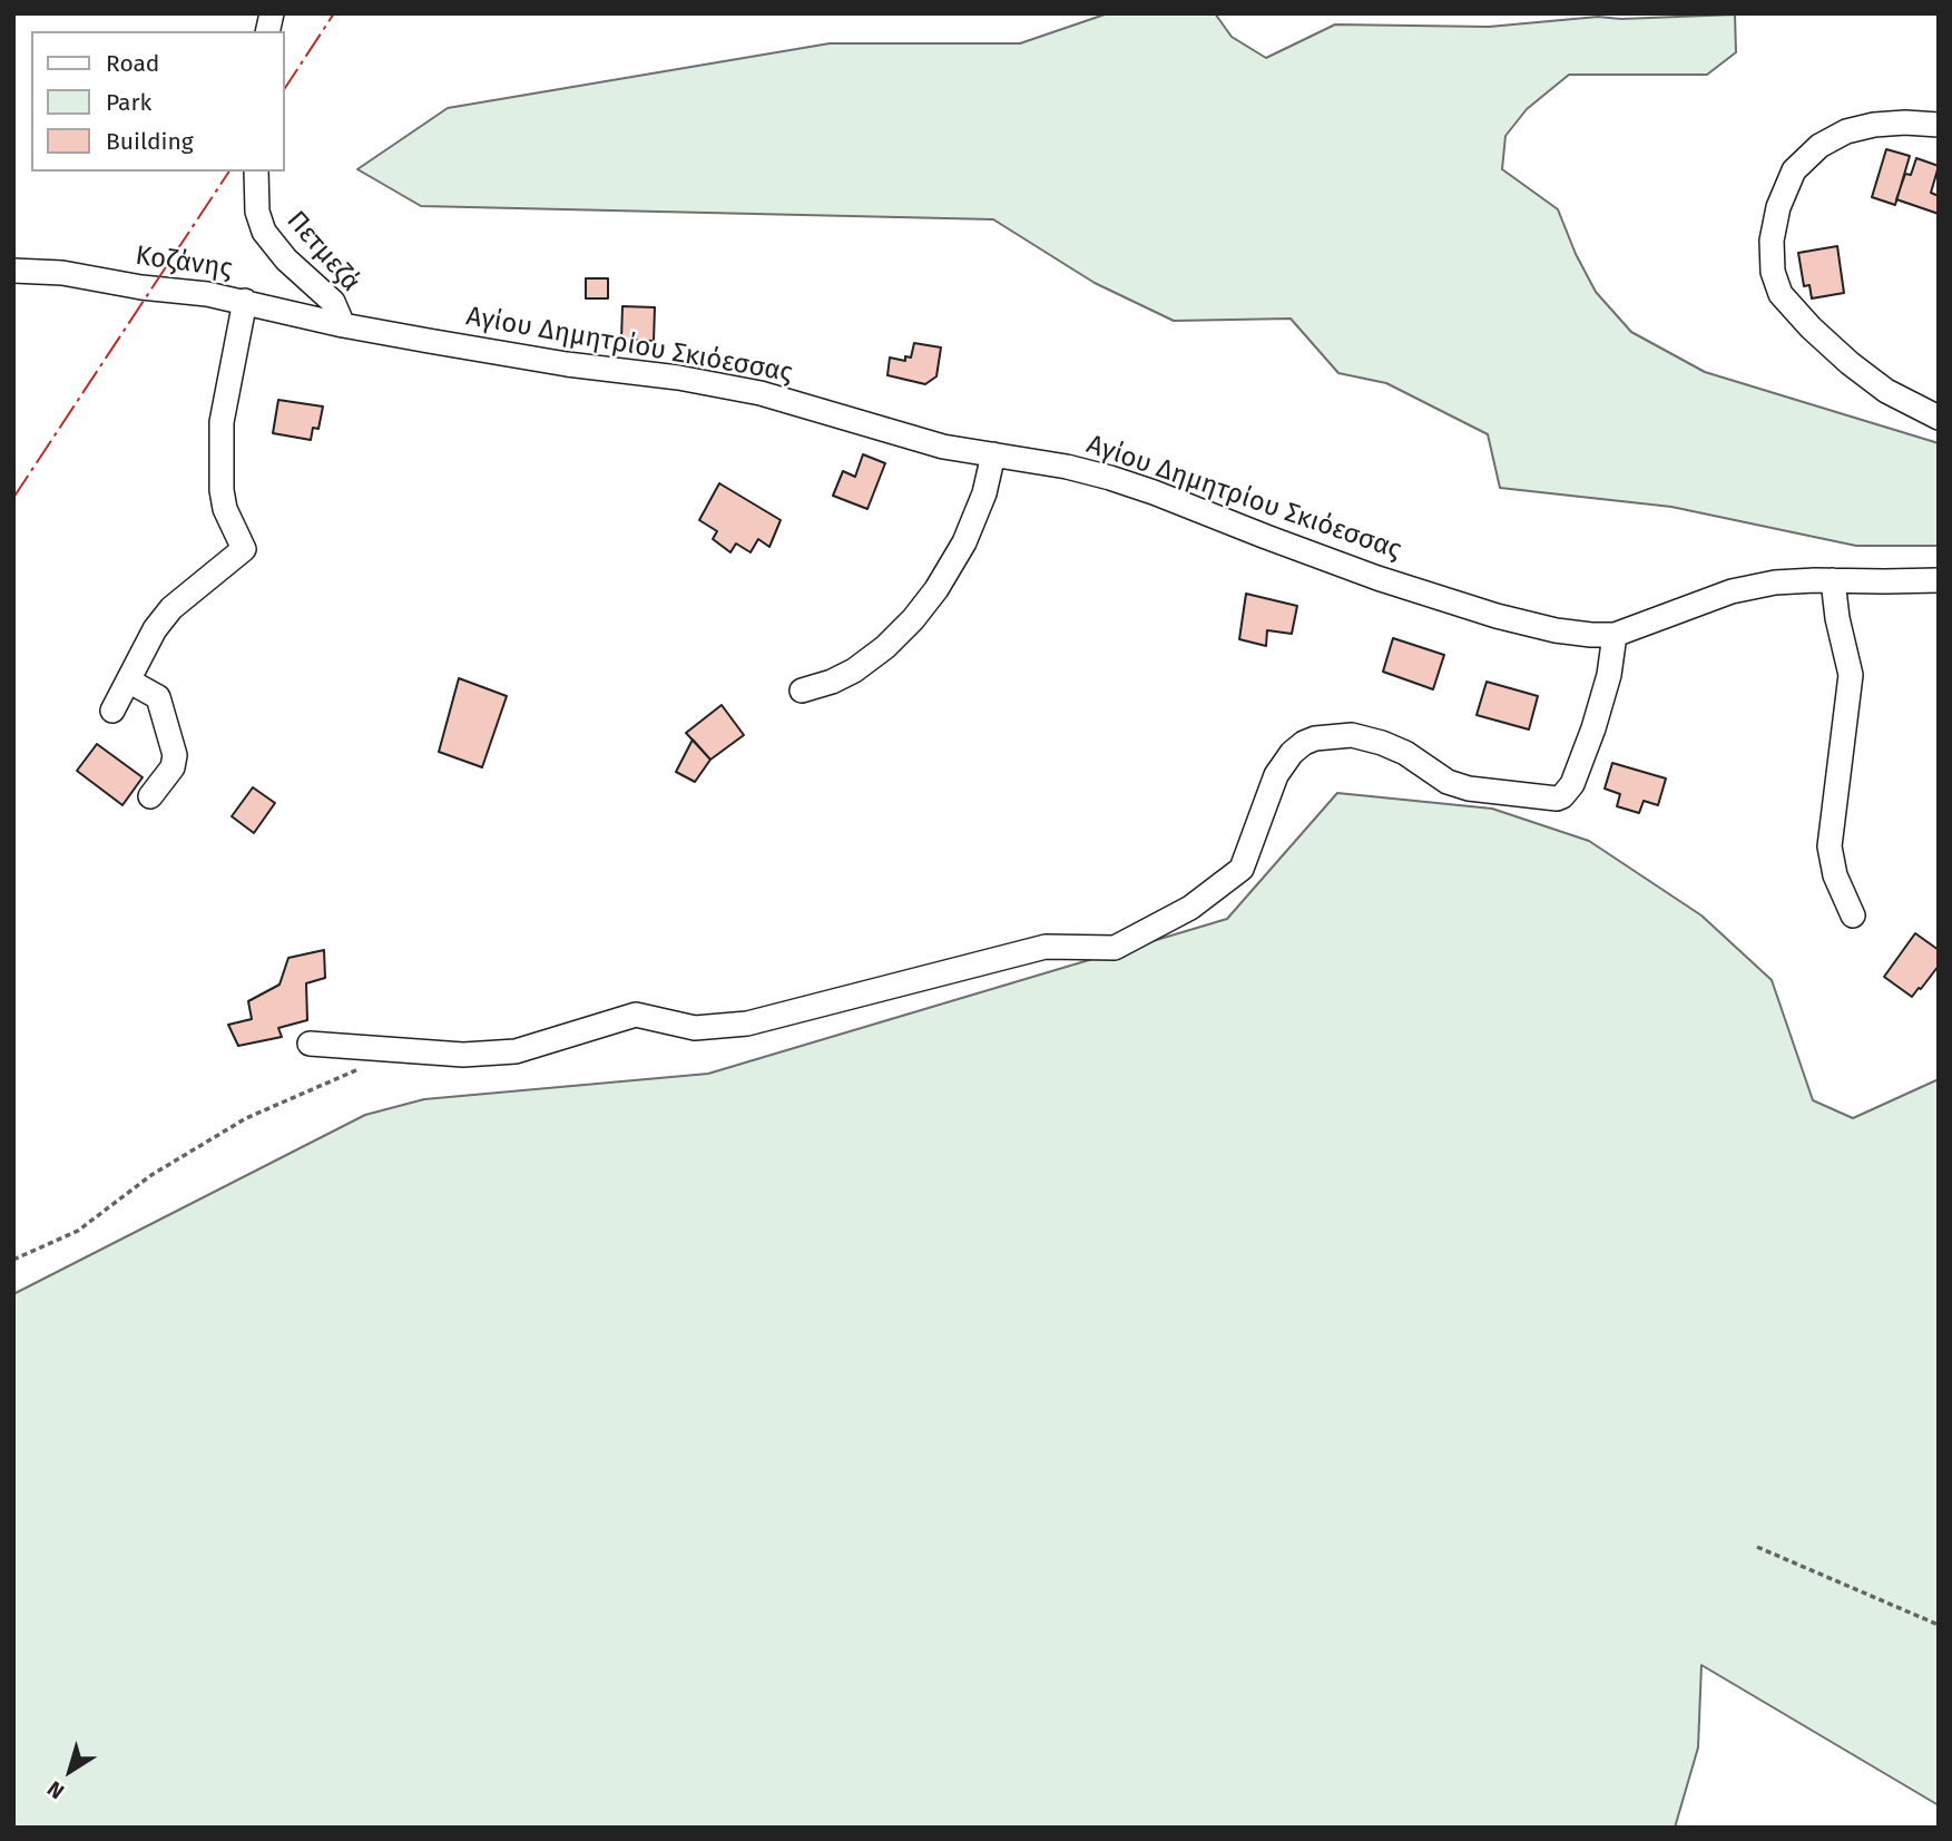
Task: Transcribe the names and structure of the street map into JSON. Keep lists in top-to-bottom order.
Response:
{
  "streets": {
    "street": ["Πετμεζά", "Κοζάνης", "Αγίου Δημητρίου Σκιόεσσας"]
  },
  "crossings": [
    ["Πετμεζά", "Κοζάνης"],
    ["Πετμεζά", "Αγίου Δημητρίου Σκιόεσσας"],
    ["Κοζάνης", "Αγίου Δημητρίου Σκιόεσσας"]
  ],
  "legend": ["Road", "Park", "Building"],
  "north": "bottom left"
}
